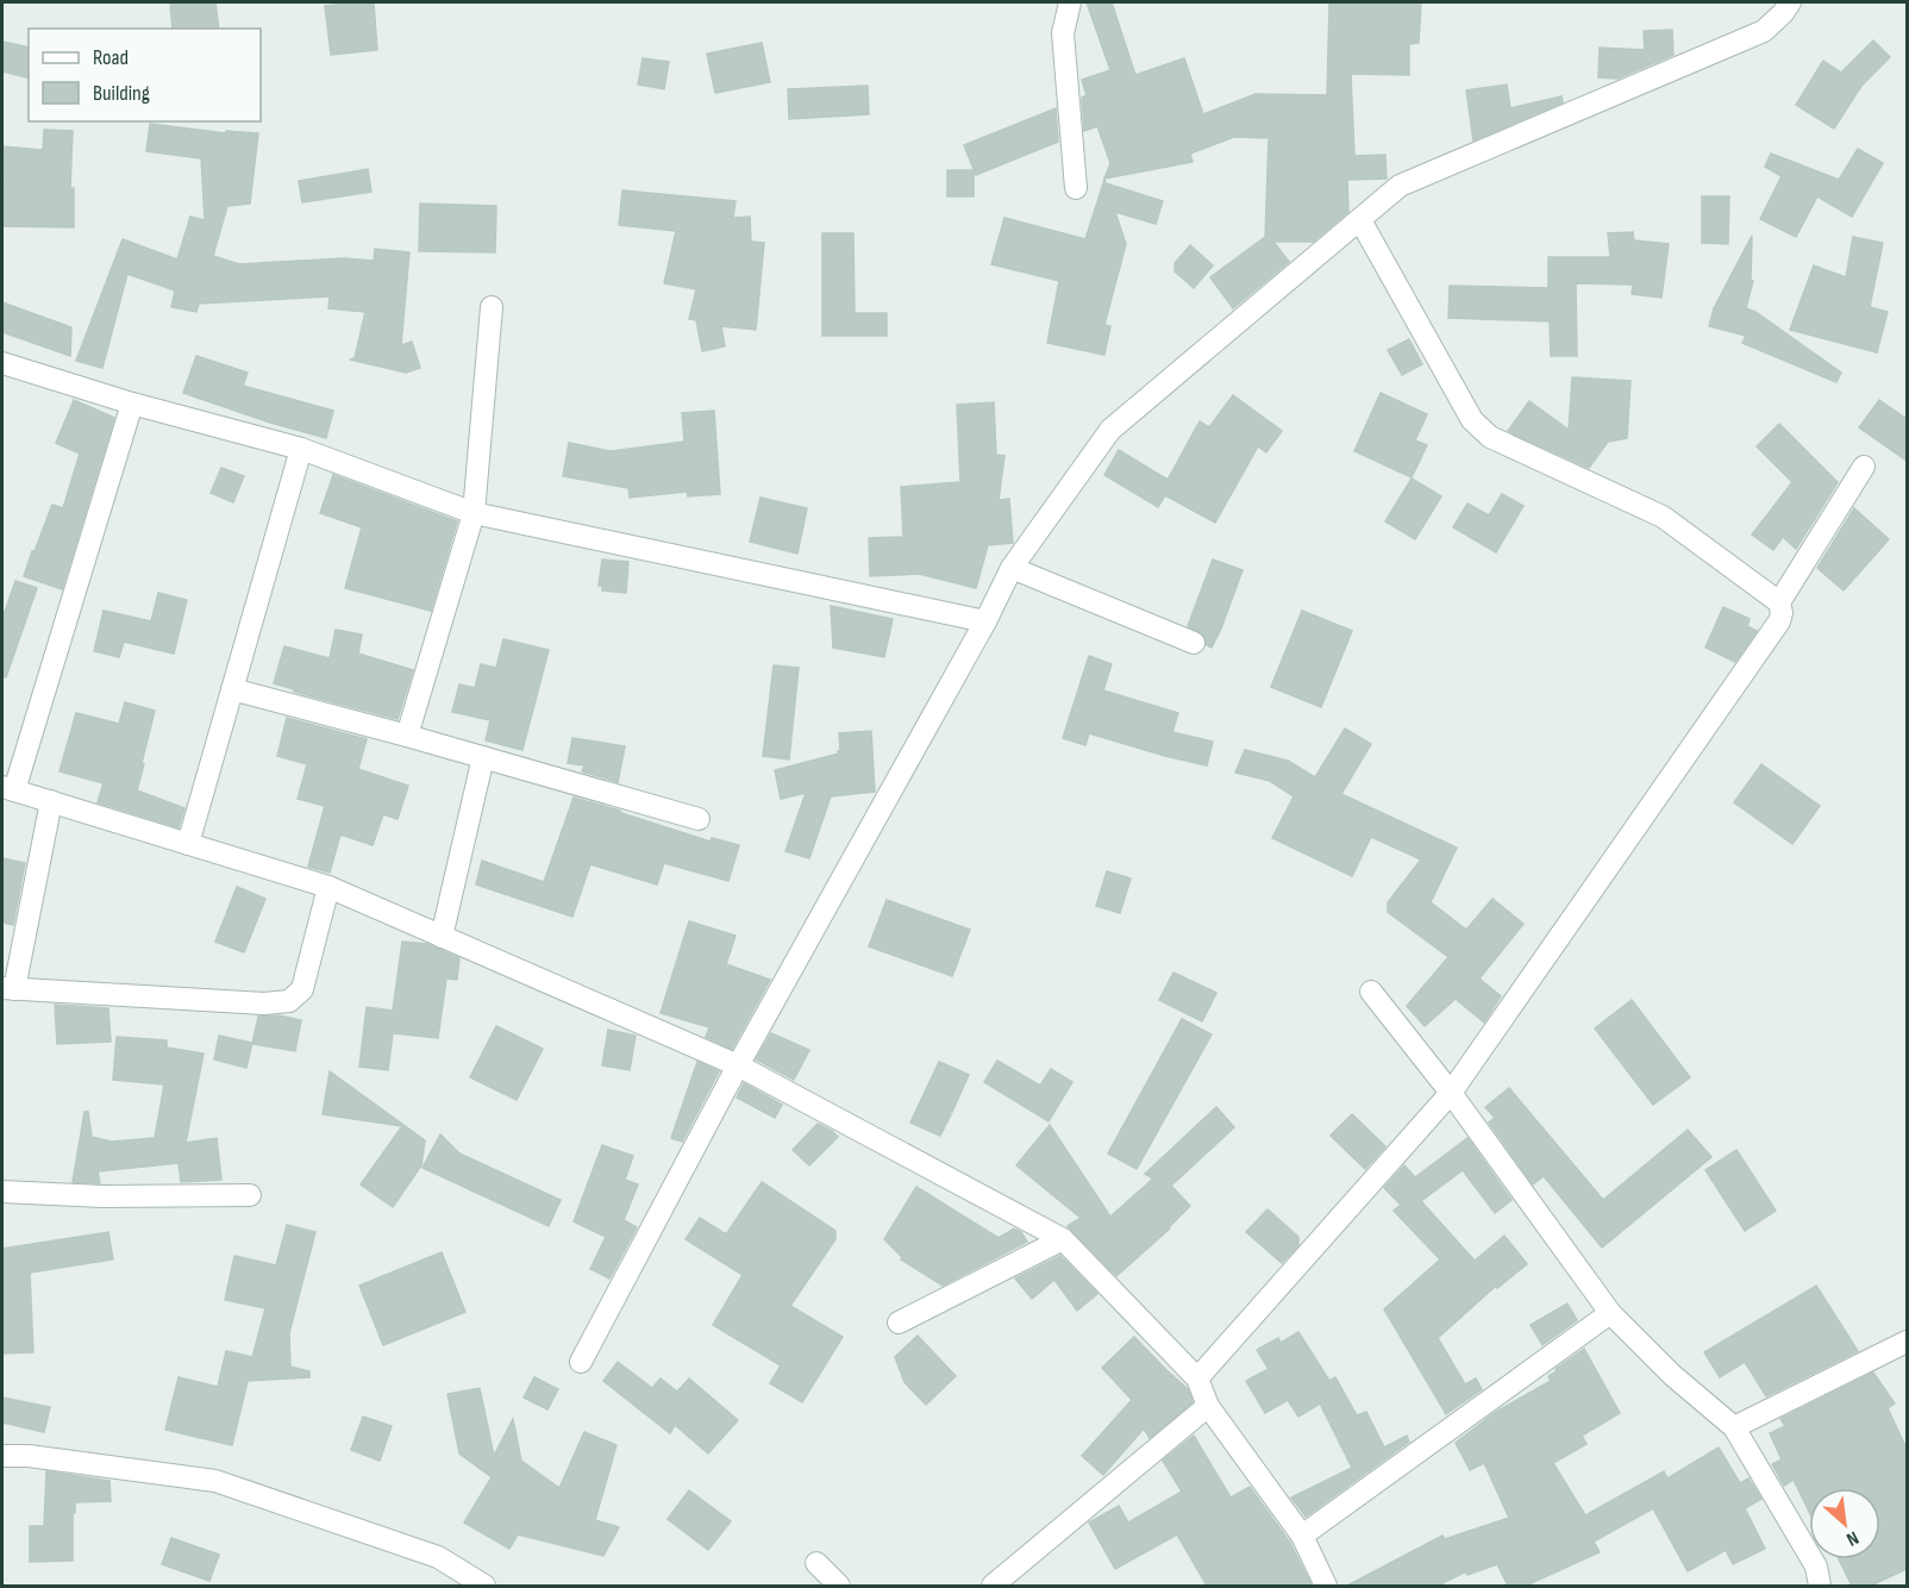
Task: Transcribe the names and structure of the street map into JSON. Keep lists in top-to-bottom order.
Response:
{
  "legend": ["Road", "Building"],
  "north": "bottom right"
}
